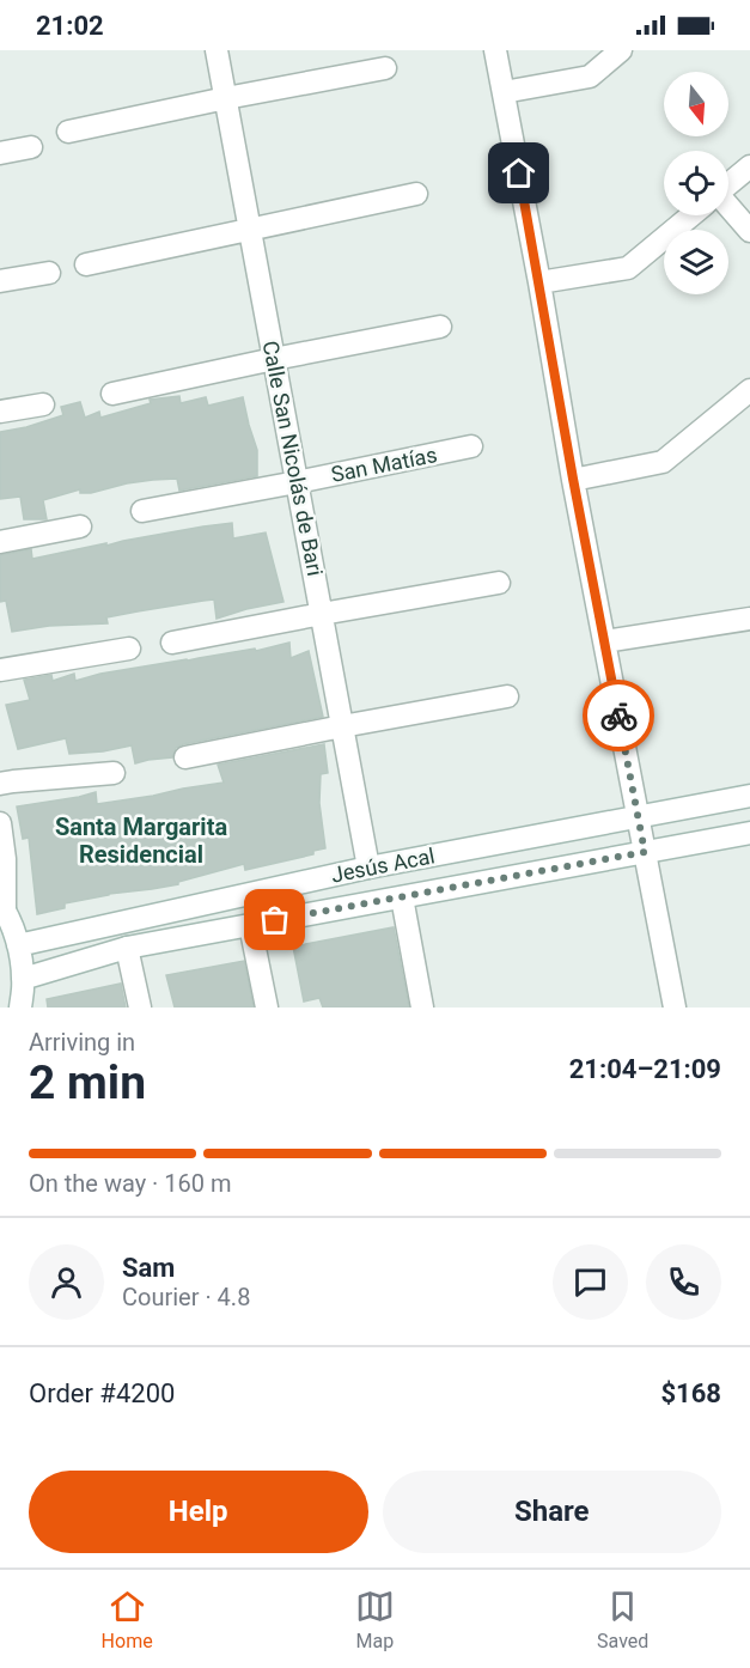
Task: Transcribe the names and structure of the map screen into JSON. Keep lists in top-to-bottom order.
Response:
{
  "streets": {
    "street": ["Calle San Nicolás de Bari", "San Matías", "Jesús Acal"]
  },
  "crossings": [
    ["Calle San Nicolás de Bari", "San Matías"],
    ["Calle San Nicolás de Bari", "Jesús Acal"]
  ],
  "districts": ["Santa Margarita Residencial"],
  "north": "bottom",
  "page": {
    "status": "21:02",
    "heading": ["2 min", "Arriving in", "21:04–21:09"],
    "panel": [
      "Sam",
      "Courier · 4.8",
      "Order #4200",
      "$168"
    ],
    "bar": "On the way · 160 m",
    "buttons": ["Help", "Share"],
    "tabs": ["Home", "Map", "Saved"]
  }
}
